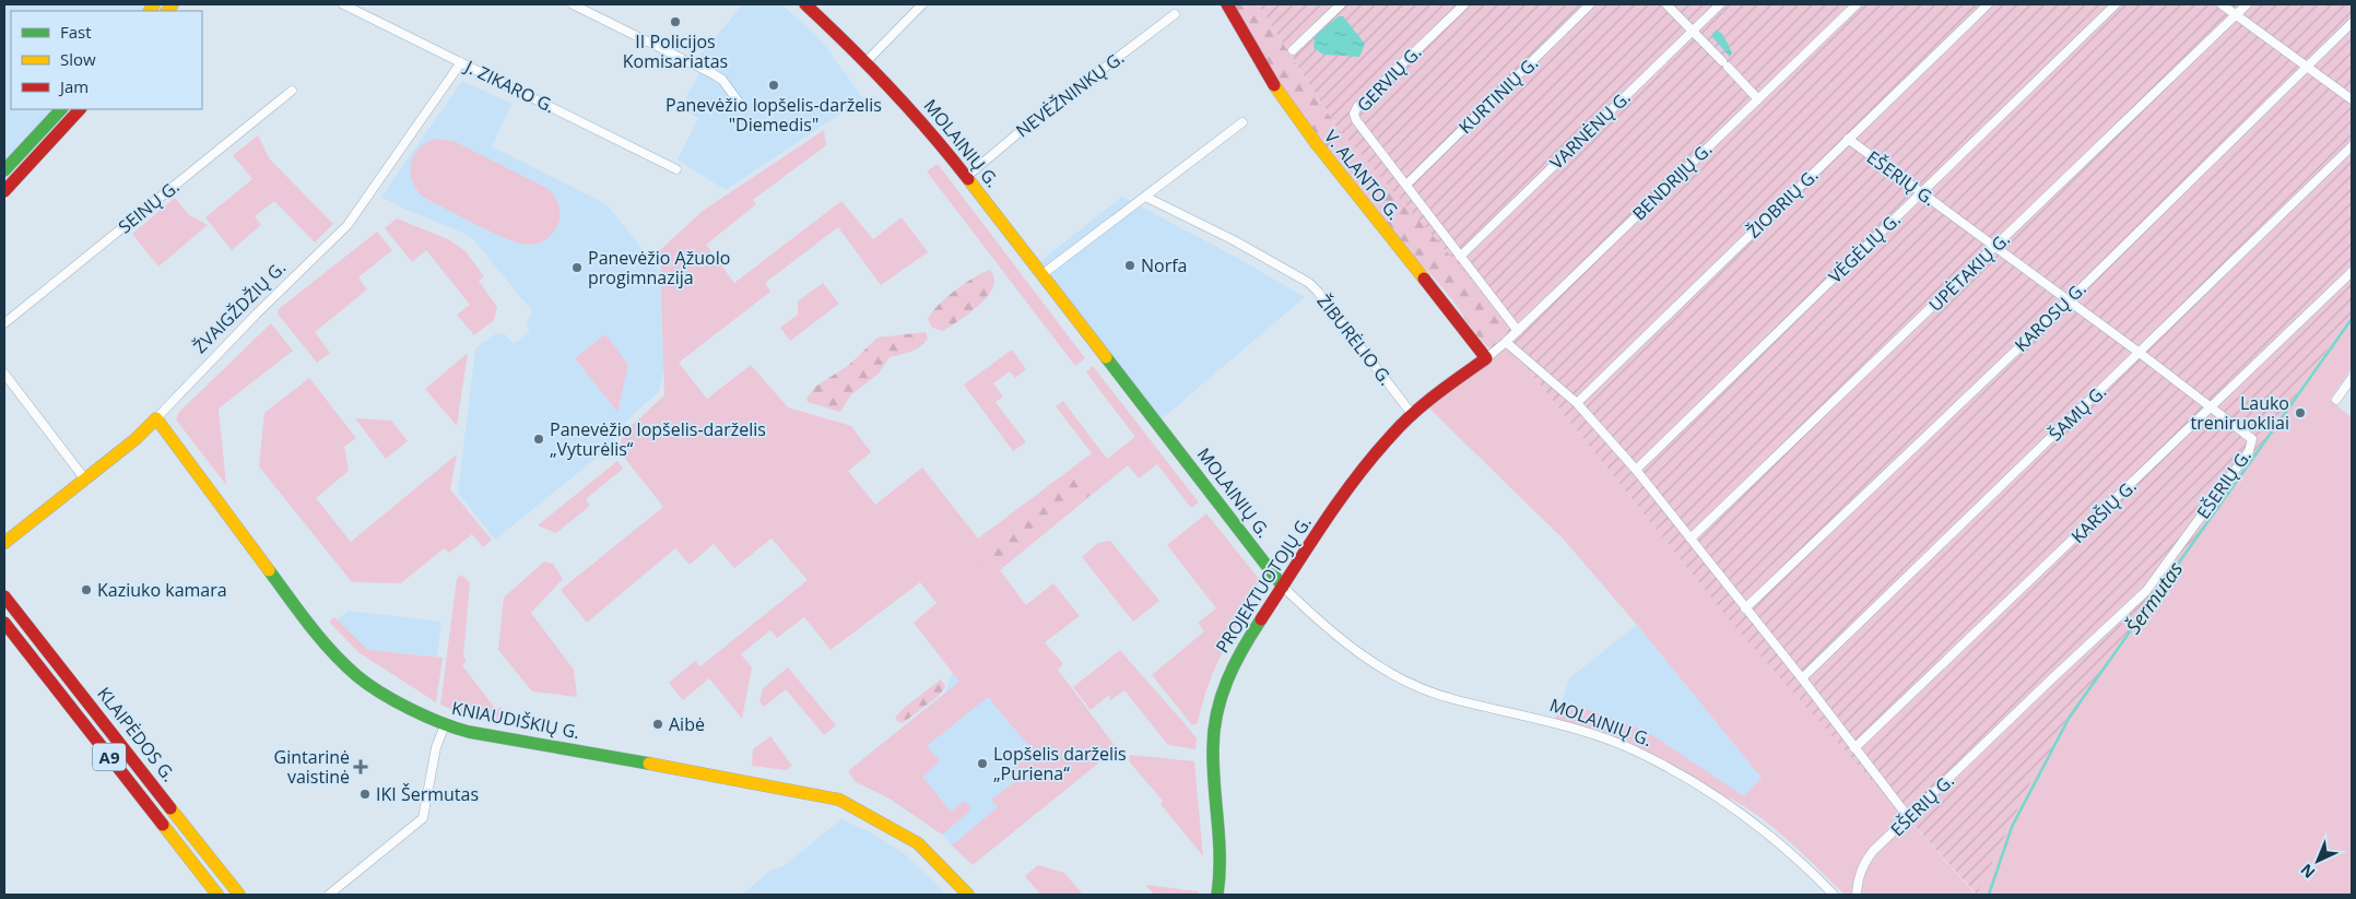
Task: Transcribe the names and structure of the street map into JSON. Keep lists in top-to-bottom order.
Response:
{
  "streets": {
    "main road": [
      "MOLAINIŲ G.",
      "V. ALANTO G.",
      "ŽVAIGŽDŽIŲ G.",
      "PROJEKTUOTOJŲ G.",
      "KNIAUDIŠKIŲ G.",
      "KLAIPĖDOS G.",
      "A9"
    ],
    "street": [
      "GERVIŲ G.",
      "J. ZIKARO G.",
      "NEVĖŽNINKŲ G.",
      "KURTINIŲ G.",
      "VARNĖNŲ G.",
      "EŠERIŲ G.",
      "BENDRIJŲ G.",
      "ŽIOBRIŲ G.",
      "SEINŲ G.",
      "VĖGĖLIŲ G.",
      "UPĖTAKIŲ G.",
      "KAROSŲ G.",
      "ŽIBURĖLIO G.",
      "ŠAMŲ G.",
      "KARŠIŲ G."
    ]
  },
  "crossings": [
    ["GERVIŲ G.", "KURTINIŲ G."],
    ["J. ZIKARO G.", "ŽVAIGŽDŽIŲ G."],
    ["NEVĖŽNINKŲ G.", "MOLAINIŲ G."],
    ["MOLAINIŲ G.", "PROJEKTUOTOJŲ G."],
    ["V. ALANTO G.", "BENDRIJŲ G."],
    ["V. ALANTO G.", "PROJEKTUOTOJŲ G."],
    ["EŠERIŲ G.", "ŽIOBRIŲ G."],
    ["EŠERIŲ G.", "VĖGĖLIŲ G."],
    ["EŠERIŲ G.", "UPĖTAKIŲ G."],
    ["EŠERIŲ G.", "KAROSŲ G."],
    ["EŠERIŲ G.", "ŠAMŲ G."],
    ["EŠERIŲ G.", "KARŠIŲ G."],
    ["BENDRIJŲ G.", "PROJEKTUOTOJŲ G."],
    ["ŽVAIGŽDŽIŲ G.", "KNIAUDIŠKIŲ G."],
    ["ŽIBURĖLIO G.", "PROJEKTUOTOJŲ G."]
  ],
  "water": ["Šermutas"],
  "places": {
    "other": [
      "II Policijos Komisariatas",
      "Panevėžio lopšelis-darželis \"Diemedis\"",
      "Norfa",
      "Panevėžio Ąžuolo progimnazija",
      "Lauko treniruokliai",
      "Panevėžio lopšelis-darželis „Vyturėlis“",
      "Kaziuko kamara",
      "Aibė",
      "Lopšelis darželis „Puriena“",
      "IKI Šermutas"
    ],
    "health": ["Gintarinė vaistinė"]
  },
  "legend": ["Fast", "Slow", "Jam"],
  "north": "bottom left"
}
